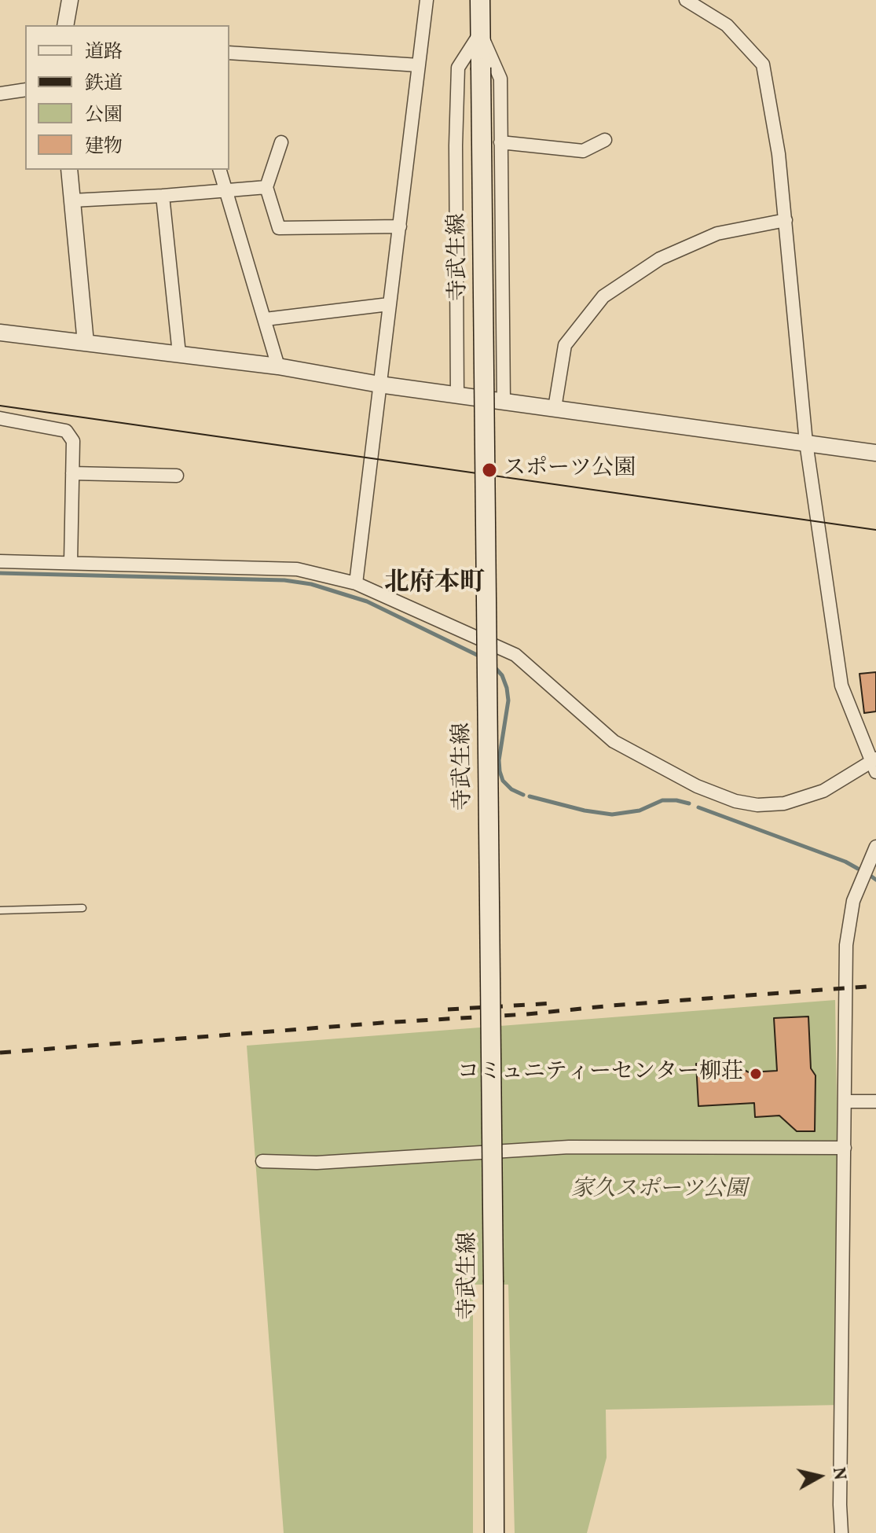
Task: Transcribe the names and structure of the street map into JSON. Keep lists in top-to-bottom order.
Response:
{
  "streets": {
    "main road": ["寺武生線"]
  },
  "districts": ["北府本町"],
  "parks": ["家久スポーツ公園"],
  "places": ["スポーツ公園", "コミュニティーセンター柳荘"],
  "legend": [
    "道路",
    "鉄道",
    "公園",
    "建物"
  ],
  "north": "right"
}
